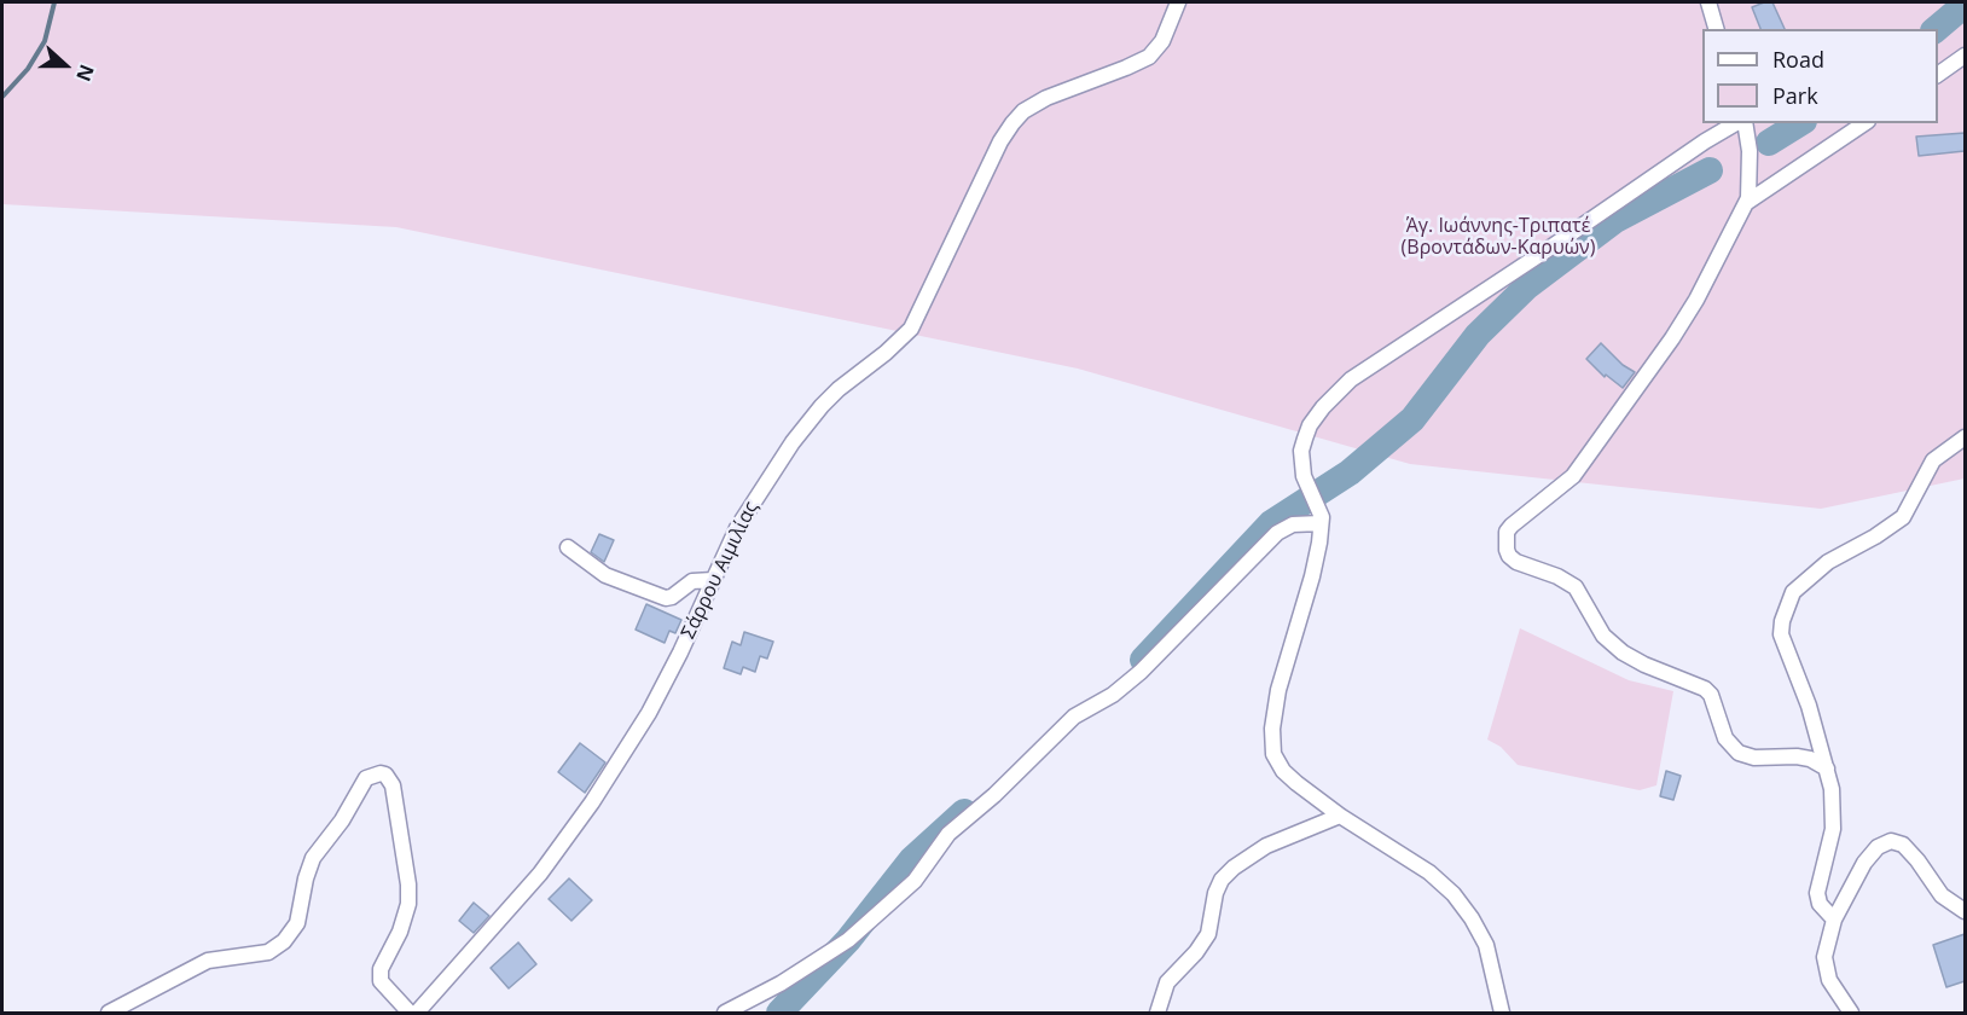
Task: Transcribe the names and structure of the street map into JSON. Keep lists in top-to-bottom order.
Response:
{
  "streets": {
    "street": ["Σάρρου Αιμιλίας"]
  },
  "parks": ["Άγ. Ιωάννης-Τριπατέ (Βροντάδων-Καρυών)"],
  "legend": ["Road", "Park"],
  "north": "right"
}
